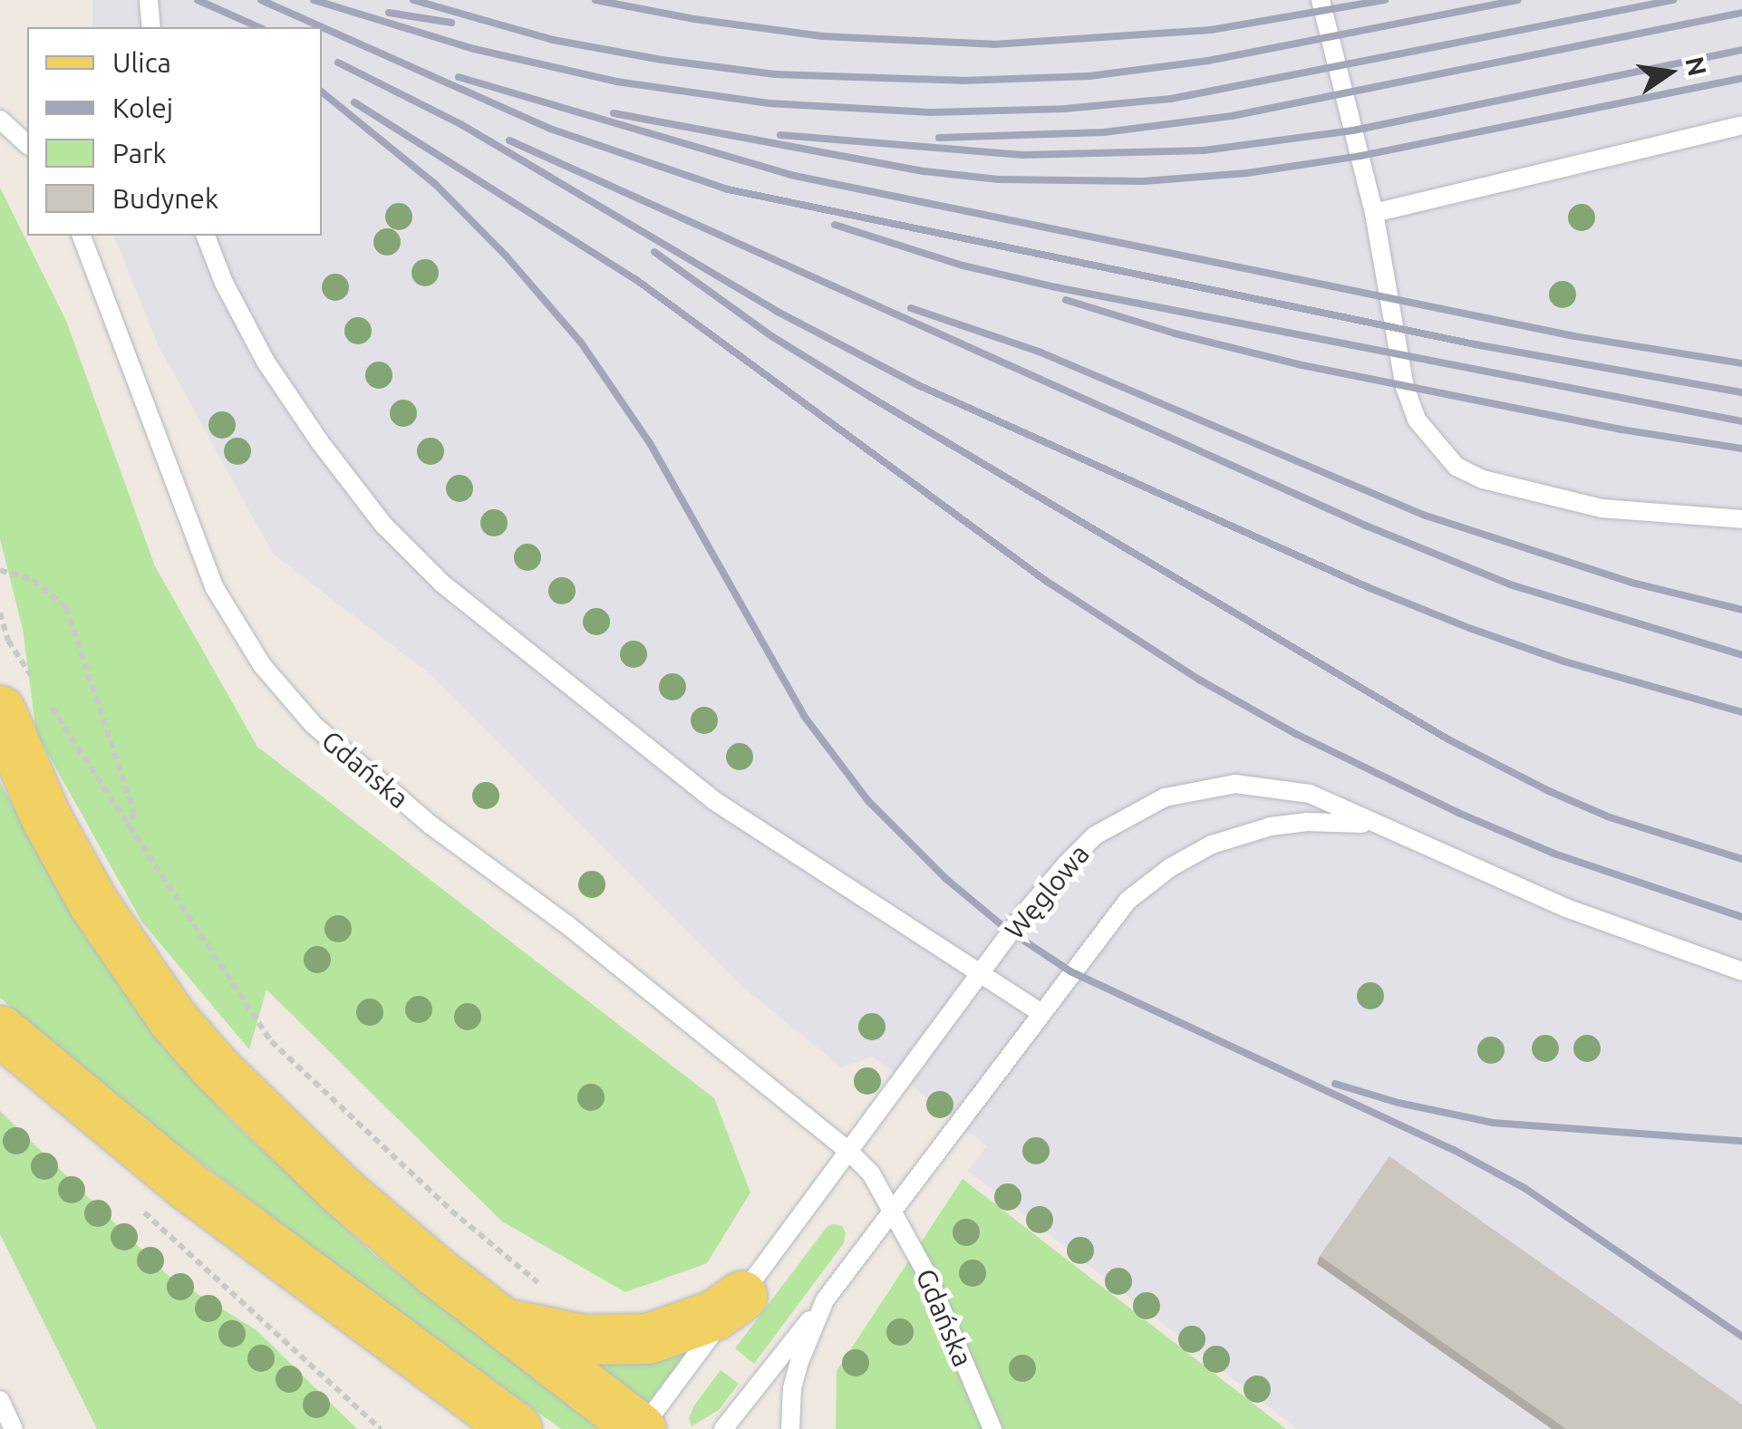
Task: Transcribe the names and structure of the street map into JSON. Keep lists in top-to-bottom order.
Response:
{
  "streets": {
    "lane": ["Gdańska", "Węglowa"]
  },
  "crossings": [
    ["Gdańska", "Węglowa"]
  ],
  "legend": [
    "Ulica",
    "Kolej",
    "Park",
    "Budynek"
  ],
  "north": "right"
}
